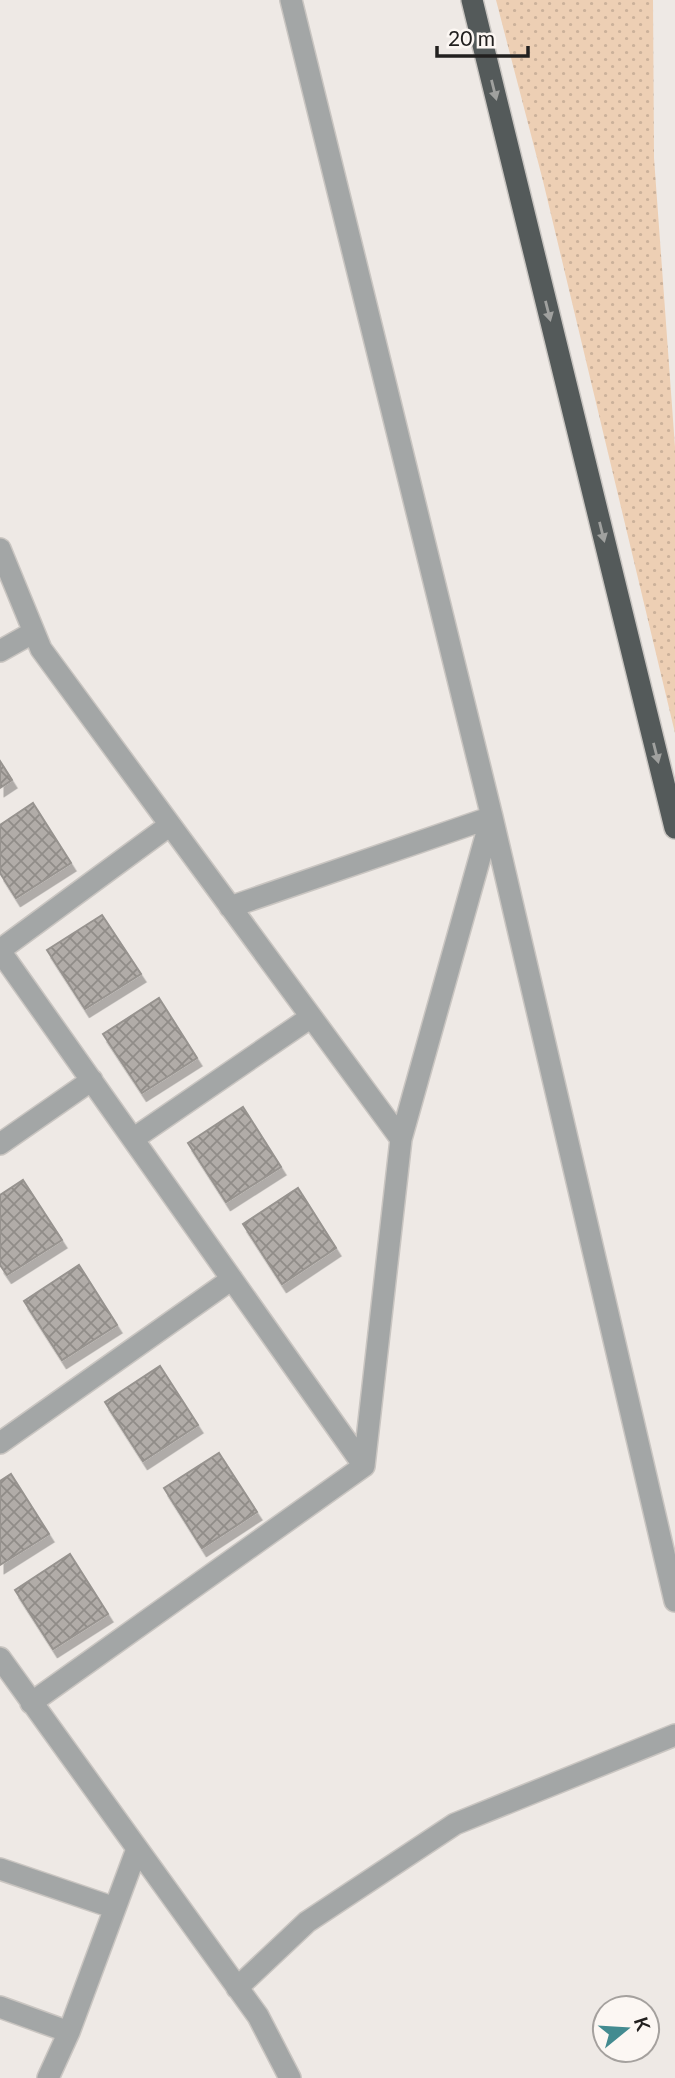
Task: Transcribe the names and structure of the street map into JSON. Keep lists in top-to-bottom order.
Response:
{
  "scale_bar": "20 m",
  "north": "right"
}
